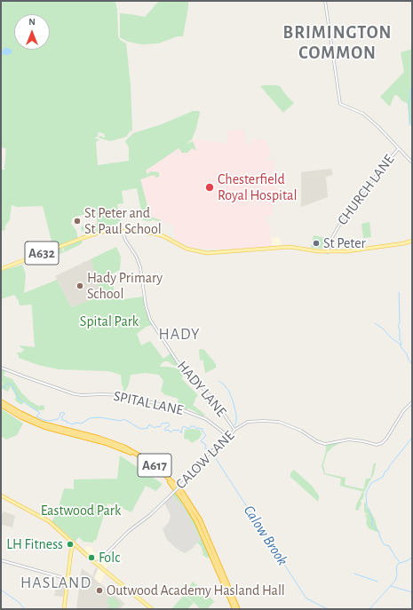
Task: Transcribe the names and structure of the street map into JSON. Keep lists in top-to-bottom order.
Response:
{
  "streets": {
    "highway": ["A617"],
    "main road": ["A632"],
    "street": [
      "CHURCH LANE",
      "HADY LANE",
      "SPITAL LANE",
      "CALOW LANE"
    ]
  },
  "crossings": [
    ["CHURCH LANE", "A632"],
    ["A632", "HADY LANE"],
    ["HADY LANE", "CALOW LANE"],
    ["SPITAL LANE", "CALOW LANE"]
  ],
  "districts": ["BRIMINGTON COMMON", "HADY", "HASLAND"],
  "water": ["Calow Brook"],
  "parks": ["Spital Park", "Eastwood Park"],
  "places": [
    "Chesterfield Royal Hospital",
    "St Peter and St Paul School",
    "St Peter",
    "Hady Primary School",
    "LH Fitness",
    "Folc",
    "Outwood Academy Hasland Hall"
  ],
  "north": "top"
}
